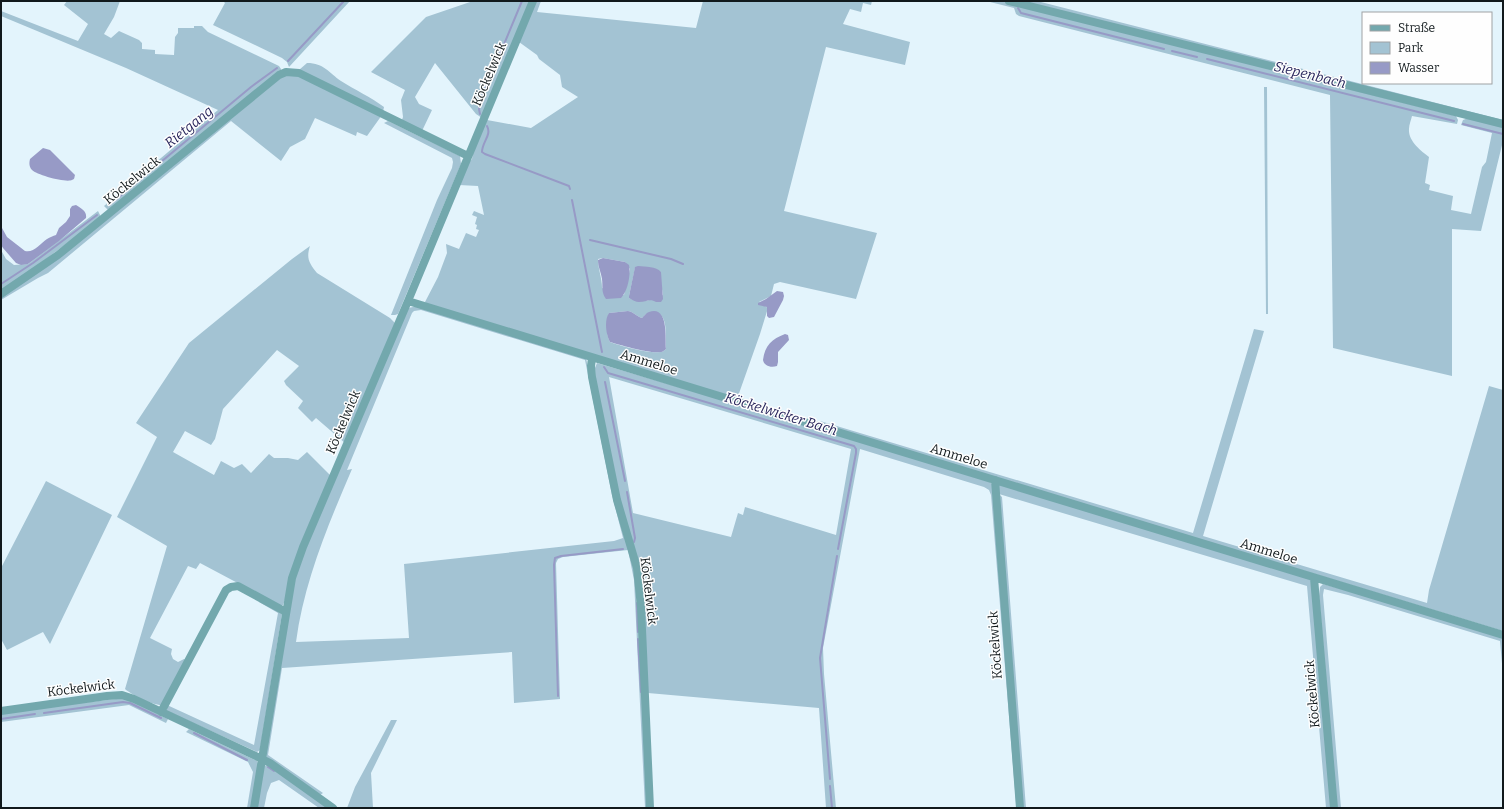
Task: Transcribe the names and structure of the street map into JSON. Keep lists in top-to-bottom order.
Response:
{
  "streets": {
    "street": ["Köckelwick", "Ammeloe"]
  },
  "crossings": [
    ["Köckelwick", "Ammeloe"]
  ],
  "water": ["Siepenbach", "Rietgang", "Köckelwicker Bach"],
  "legend": ["Straße", "Park", "Wasser"]
}
